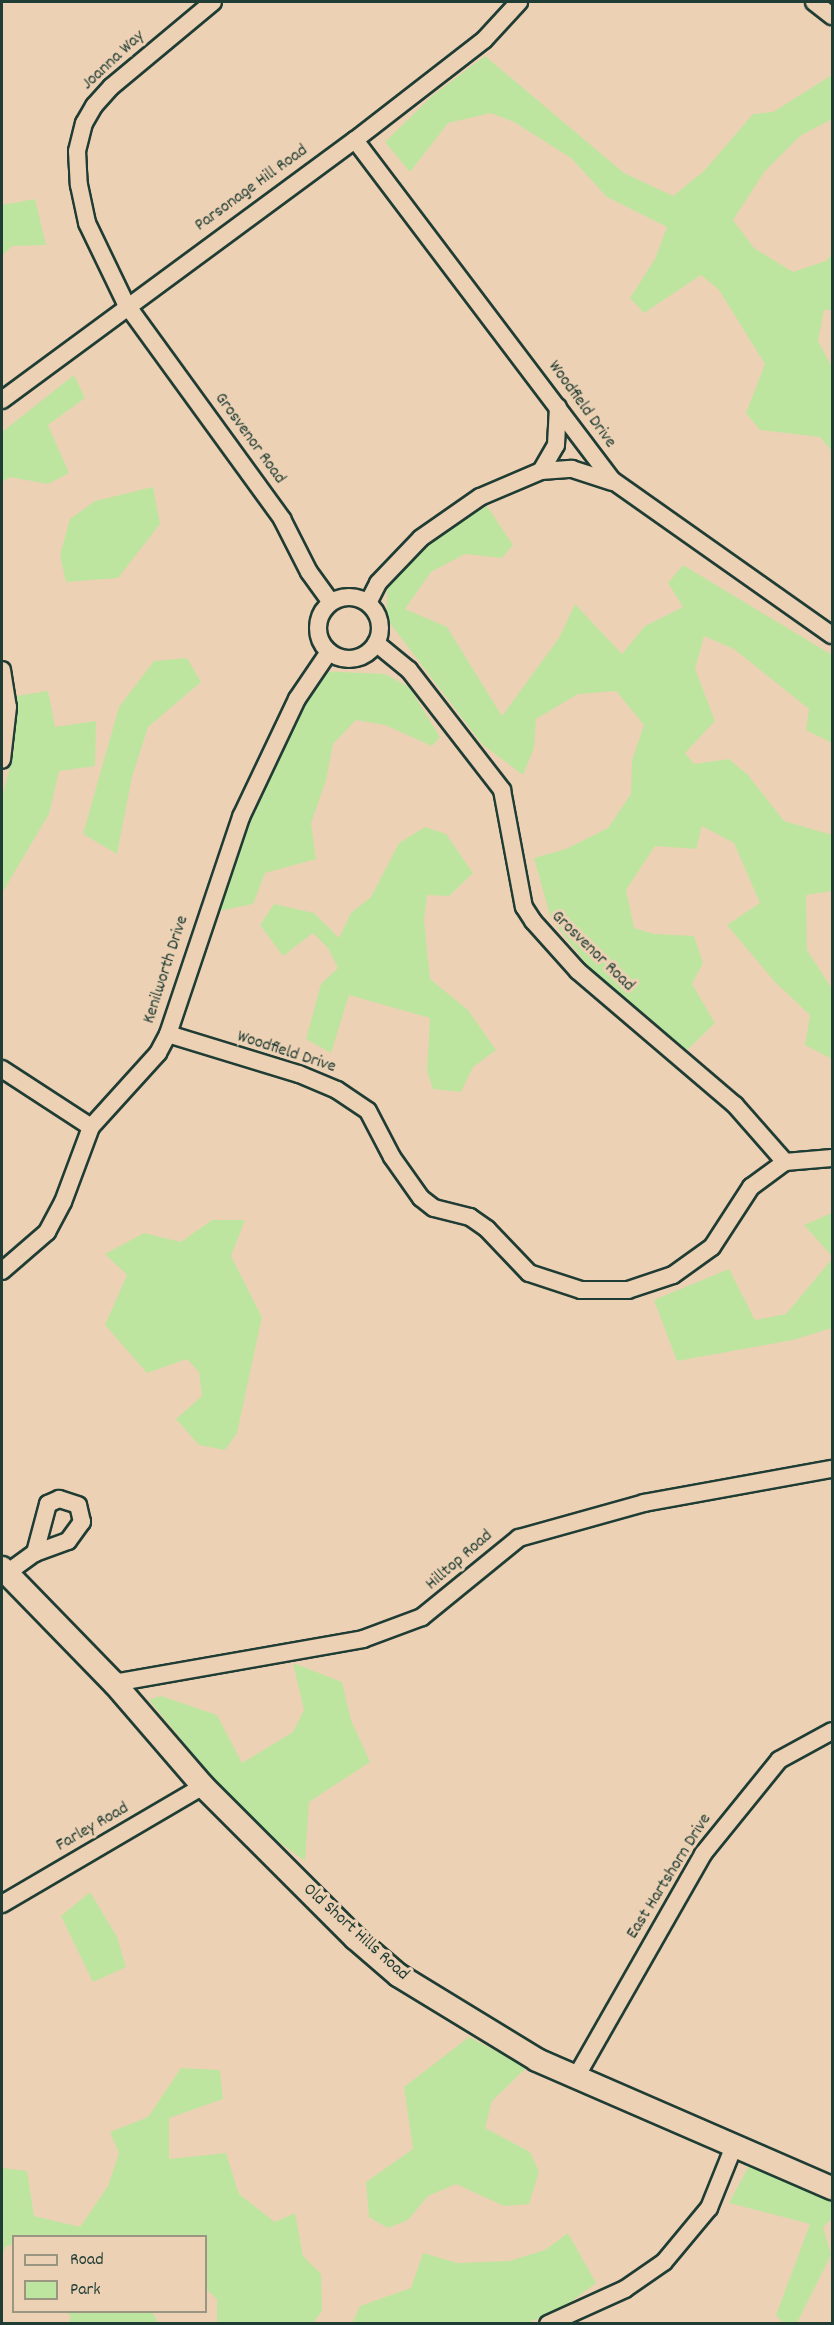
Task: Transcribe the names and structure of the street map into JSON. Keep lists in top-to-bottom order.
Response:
{
  "streets": {
    "main road": ["Old Short Hills Road"],
    "street": [
      "Joanna Way",
      "Parsonage Hill Road",
      "Woodfield Drive",
      "Grosvenor Road",
      "Kenilworth Drive",
      "Hilltop Road",
      "Farley Road",
      "East Hartshorn Drive"
    ]
  },
  "crossings": [
    ["Joanna Way", "Parsonage Hill Road"],
    ["Joanna Way", "Grosvenor Road"],
    ["Parsonage Hill Road", "Woodfield Drive"],
    ["Parsonage Hill Road", "Grosvenor Road"],
    ["Woodfield Drive", "Grosvenor Road"],
    ["Woodfield Drive", "Kenilworth Drive"],
    ["Grosvenor Road", "Kenilworth Drive"],
    ["Hilltop Road", "Old Short Hills Road"],
    ["Farley Road", "Old Short Hills Road"],
    ["East Hartshorn Drive", "Old Short Hills Road"]
  ],
  "legend": ["Road", "Park"]
}
